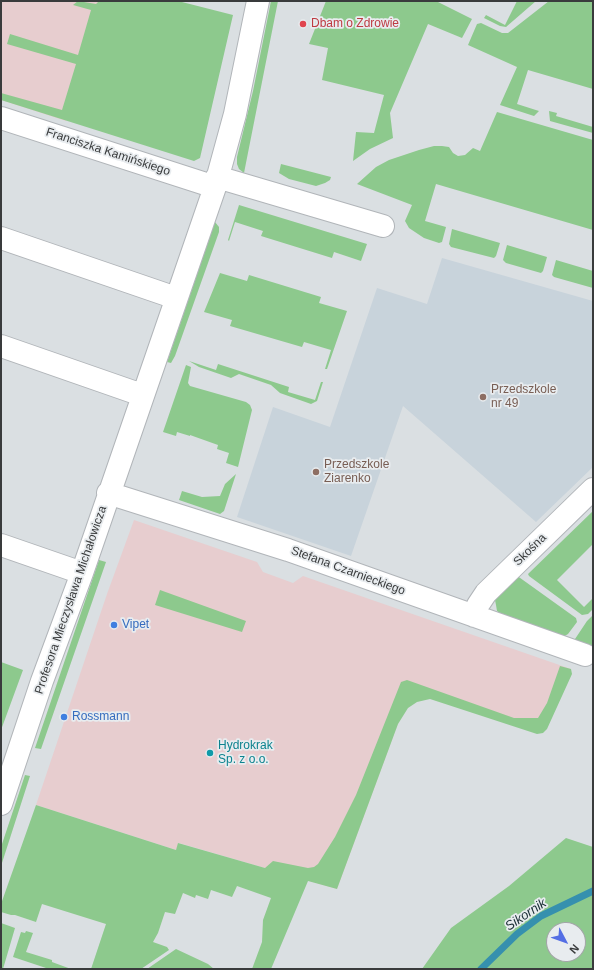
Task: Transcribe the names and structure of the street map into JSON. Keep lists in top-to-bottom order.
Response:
{
  "streets": {
    "street": [
      "Franciszka Kamińskiego",
      "Skośna",
      "Stefana Czarnieckiego",
      "Profesora Mieczysława Michałowicza"
    ]
  },
  "crossings": [
    ["Franciszka Kamińskiego", "Profesora Mieczysława Michałowicza"],
    ["Skośna", "Stefana Czarnieckiego"],
    ["Stefana Czarnieckiego", "Profesora Mieczysława Michałowicza"]
  ],
  "water": ["Sikornik"],
  "places": [
    "Dbam o Zdrowie",
    "Przedszkole nr 49",
    "Przedszkole Ziarenko",
    "Vipet",
    "Rossmann",
    "Hydrokrak Sp. z o.o."
  ],
  "north": "bottom right"
}
